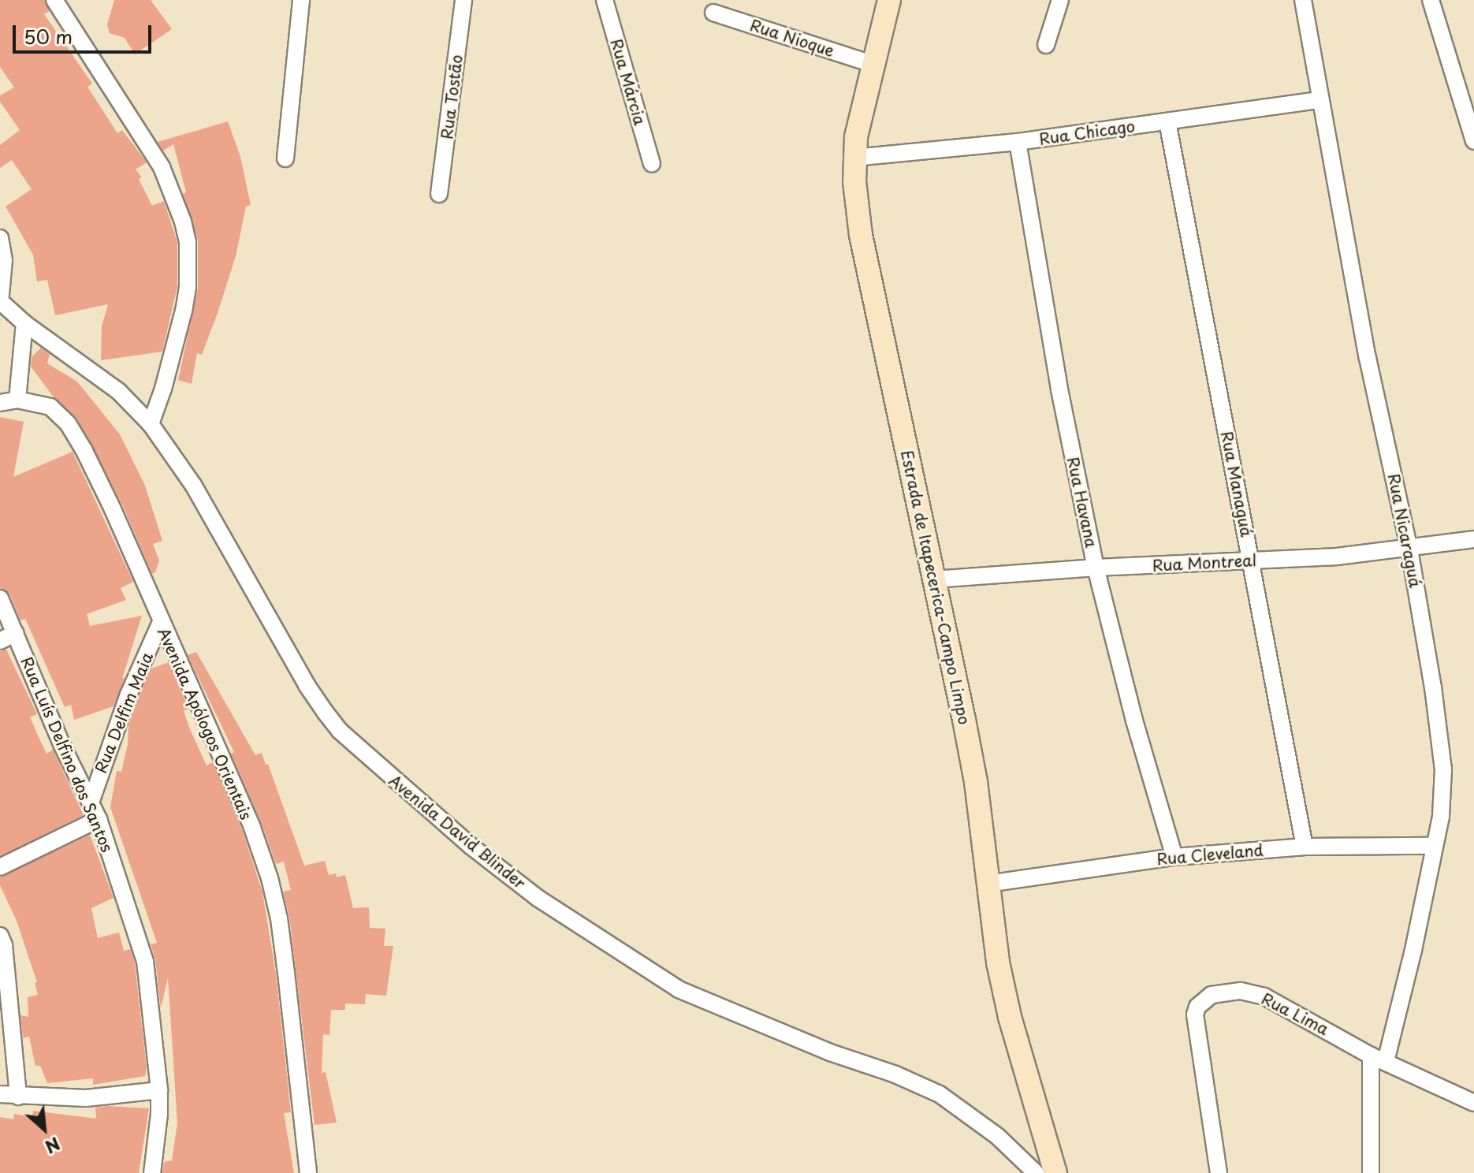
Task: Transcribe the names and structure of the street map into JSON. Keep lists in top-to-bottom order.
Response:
{
  "streets": {
    "main road": ["Estrada de Itapecerica-Campo Limpo"],
    "street": [
      "Rua Nioque",
      "Rua Márcia",
      "Rua Tostão",
      "Rua Chicago",
      "Rua Managuá",
      "Rua Havana",
      "Rua Nicaraguá",
      "Rua Montreal",
      "Rua Delfim Maia",
      "Avenida Apólogos Orientais",
      "Rua Luís Delfino dos Santos",
      "Avenida David Blinder",
      "Rua Cleveland",
      "Rua Lima"
    ]
  },
  "crossings": [
    ["Rua Nioque", "Estrada de Itapecerica-Campo Limpo"],
    ["Rua Chicago", "Rua Managuá"],
    ["Rua Chicago", "Rua Havana"],
    ["Rua Chicago", "Rua Nicaraguá"],
    ["Rua Chicago", "Estrada de Itapecerica-Campo Limpo"],
    ["Rua Managuá", "Rua Montreal"],
    ["Rua Managuá", "Rua Cleveland"],
    ["Rua Havana", "Rua Montreal"],
    ["Rua Havana", "Rua Cleveland"],
    ["Rua Nicaraguá", "Rua Montreal"],
    ["Rua Nicaraguá", "Rua Cleveland"],
    ["Rua Nicaraguá", "Rua Lima"],
    ["Rua Montreal", "Estrada de Itapecerica-Campo Limpo"],
    ["Estrada de Itapecerica-Campo Limpo", "Rua Cleveland"],
    ["Rua Delfim Maia", "Avenida Apólogos Orientais"],
    ["Rua Delfim Maia", "Rua Luís Delfino dos Santos"]
  ],
  "scale_bar": "50 m",
  "north": "bottom right"
}
